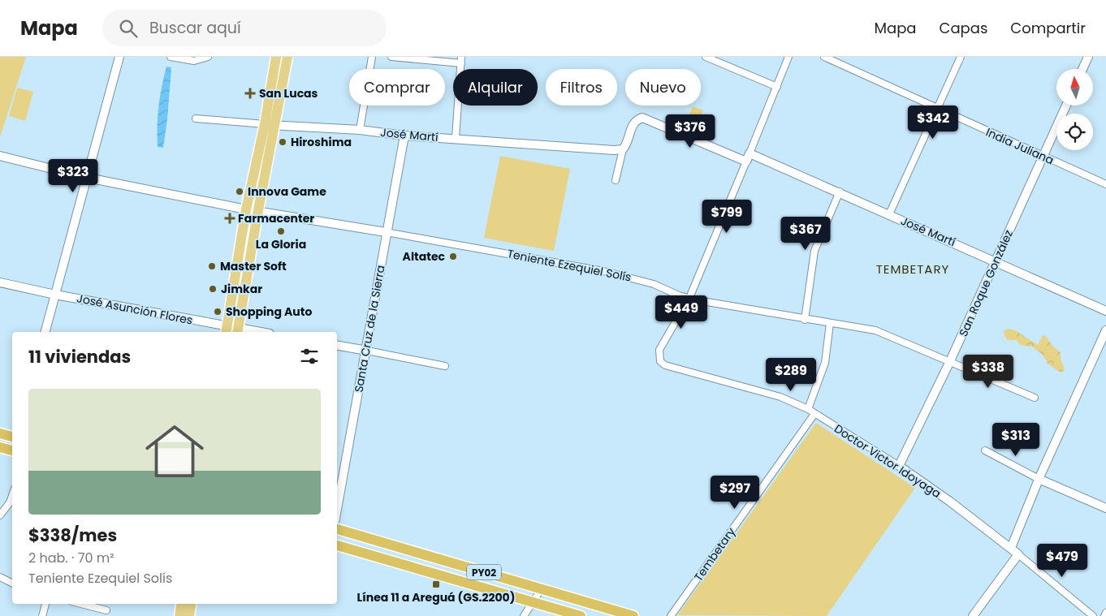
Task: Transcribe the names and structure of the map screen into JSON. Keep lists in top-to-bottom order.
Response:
{
  "streets": {
    "highway": ["PY02"],
    "street": [
      "José Martí",
      "India Juliana",
      "Teniente Ezequiel Solís",
      "San Roque González",
      "José Asunción Flores",
      "Santa Cruz de la Sierra",
      "Doctor Victor Idoyaga",
      "Tembetary"
    ]
  },
  "crossings": [
    ["José Martí", "San Roque González"],
    ["José Martí", "Santa Cruz de la Sierra"],
    ["India Juliana", "San Roque González"],
    ["Teniente Ezequiel Solís", "San Roque González"],
    ["Teniente Ezequiel Solís", "Santa Cruz de la Sierra"],
    ["Teniente Ezequiel Solís", "Doctor Victor Idoyaga"],
    ["San Roque González", "Doctor Victor Idoyaga"],
    ["Doctor Victor Idoyaga", "Tembetary"]
  ],
  "districts": ["TEMBETARY"],
  "places": {
    "health": ["San Lucas", "Farmacenter"],
    "other": [
      "Hiroshima",
      "Innova Game",
      "La Gloria",
      "Altatec",
      "Master Soft",
      "Jimkar",
      "Shopping Auto"
    ],
    "transit": ["Línea 11 a Areguá (GS.2200)"]
  },
  "north": "top",
  "page": {
    "header": "Mapa",
    "search": "Buscar aquí",
    "nav": ["Mapa", "Capas", "Compartir"],
    "chip": [
      "Comprar",
      "Alquilar",
      "Filtros",
      "Nuevo"
    ],
    "price": [
      "$342",
      "$376",
      "$323",
      "$799",
      "$367",
      "$449",
      "$338",
      "$289",
      "$313",
      "$297",
      "$479"
    ],
    "heading": "11 viviendas",
    "list": [
      {
        "name": "$338/mes",
        "note": "2 hab. · 70 m² · Teniente Ezequiel Solís"
      }
    ]
  }
}
